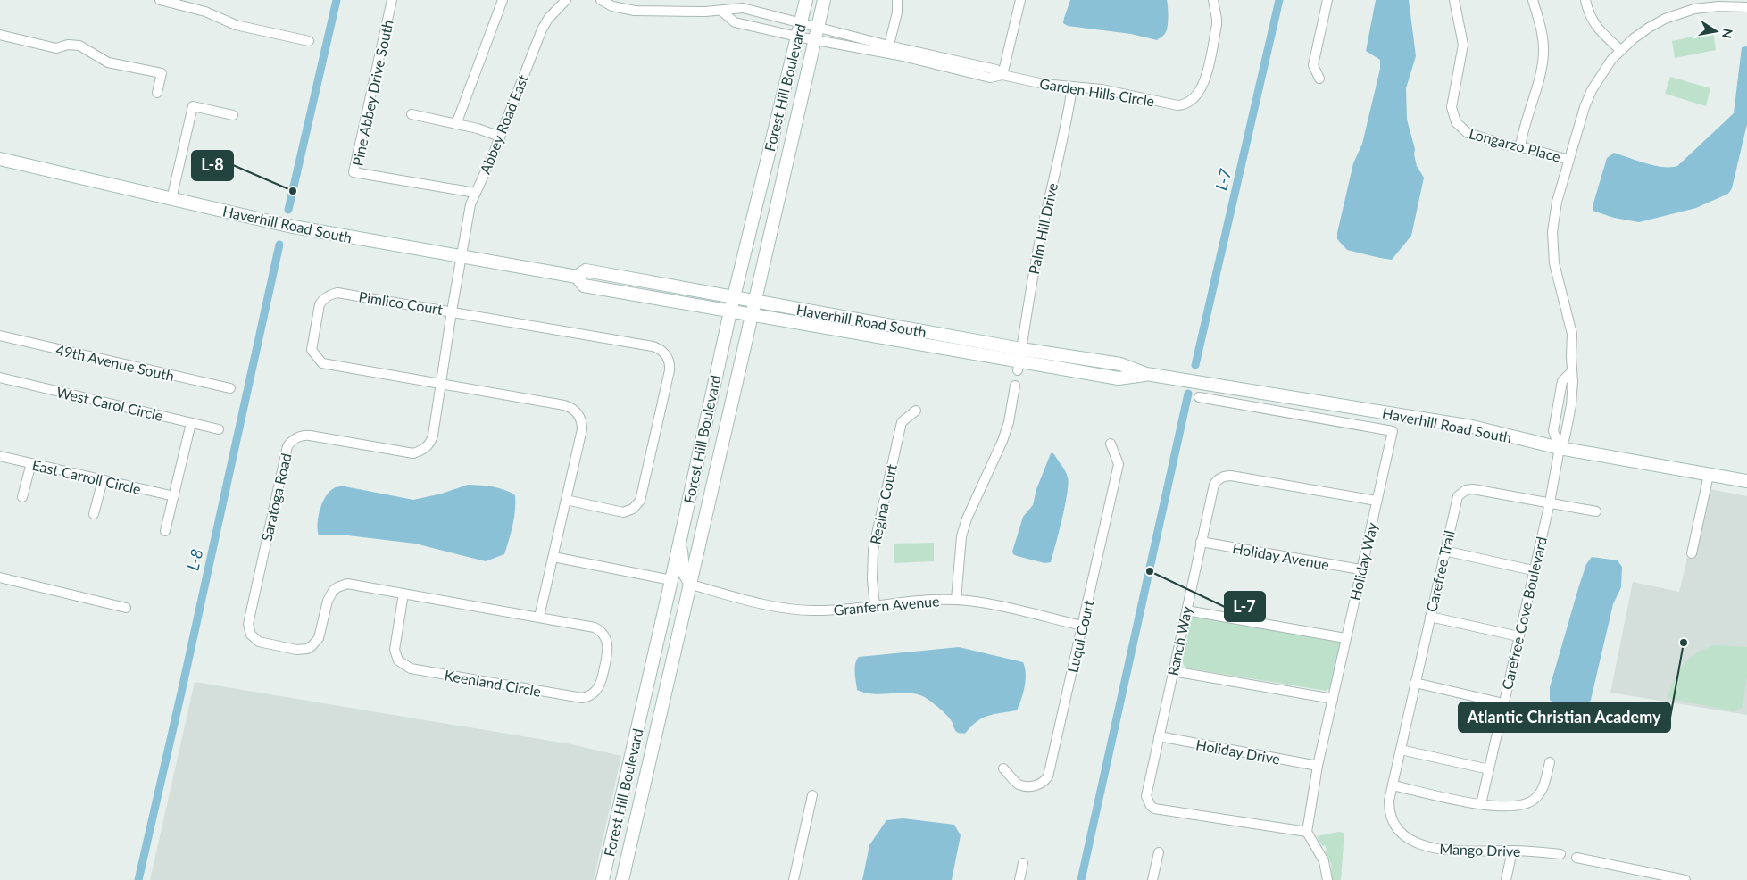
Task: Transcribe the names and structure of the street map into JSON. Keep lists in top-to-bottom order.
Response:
{
  "streets": {
    "street": [
      "Forest Hill Boulevard",
      "Garden Hills Circle",
      "Pine Abbey Drive South",
      "Abbey Road East",
      "Longarzo Place",
      "Haverhill Road South",
      "Palm Hill Drive",
      "Pimlico Court",
      "49th Avenue South",
      "West Carol Circle",
      "East Carroll Circle",
      "Saratoga Road",
      "Regina Court",
      "Holiday Avenue",
      "Holiday Way",
      "Carefree Trail",
      "Granfern Avenue",
      "Carefree Cove Boulevard",
      "Luqui Court",
      "Ranch Way",
      "Keenland Circle",
      "Holiday Drive",
      "Mango Drive"
    ]
  },
  "crossings": [
    ["Forest Hill Boulevard", "Garden Hills Circle"],
    ["Forest Hill Boulevard", "Haverhill Road South"],
    ["Forest Hill Boulevard", "Granfern Avenue"],
    ["Garden Hills Circle", "Palm Hill Drive"],
    ["Pine Abbey Drive South", "Abbey Road East"],
    ["Abbey Road East", "Haverhill Road South"],
    ["Abbey Road East", "Saratoga Road"],
    ["Longarzo Place", "Carefree Cove Boulevard"],
    ["Haverhill Road South", "Palm Hill Drive"],
    ["Haverhill Road South", "Saratoga Road"],
    ["Haverhill Road South", "Carefree Cove Boulevard"],
    ["Pimlico Court", "Saratoga Road"],
    ["Pimlico Court", "Keenland Circle"],
    ["Saratoga Road", "Keenland Circle"],
    ["Regina Court", "Granfern Avenue"],
    ["Holiday Avenue", "Holiday Way"],
    ["Holiday Avenue", "Ranch Way"],
    ["Holiday Way", "Ranch Way"],
    ["Holiday Way", "Holiday Drive"],
    ["Carefree Trail", "Carefree Cove Boulevard"],
    ["Carefree Trail", "Mango Drive"],
    ["Granfern Avenue", "Luqui Court"],
    ["Ranch Way", "Holiday Drive"]
  ],
  "water": ["L-7", "L-8"],
  "places": ["L-8", "L-7", "Atlantic Christian Academy"],
  "north": "right"
}
